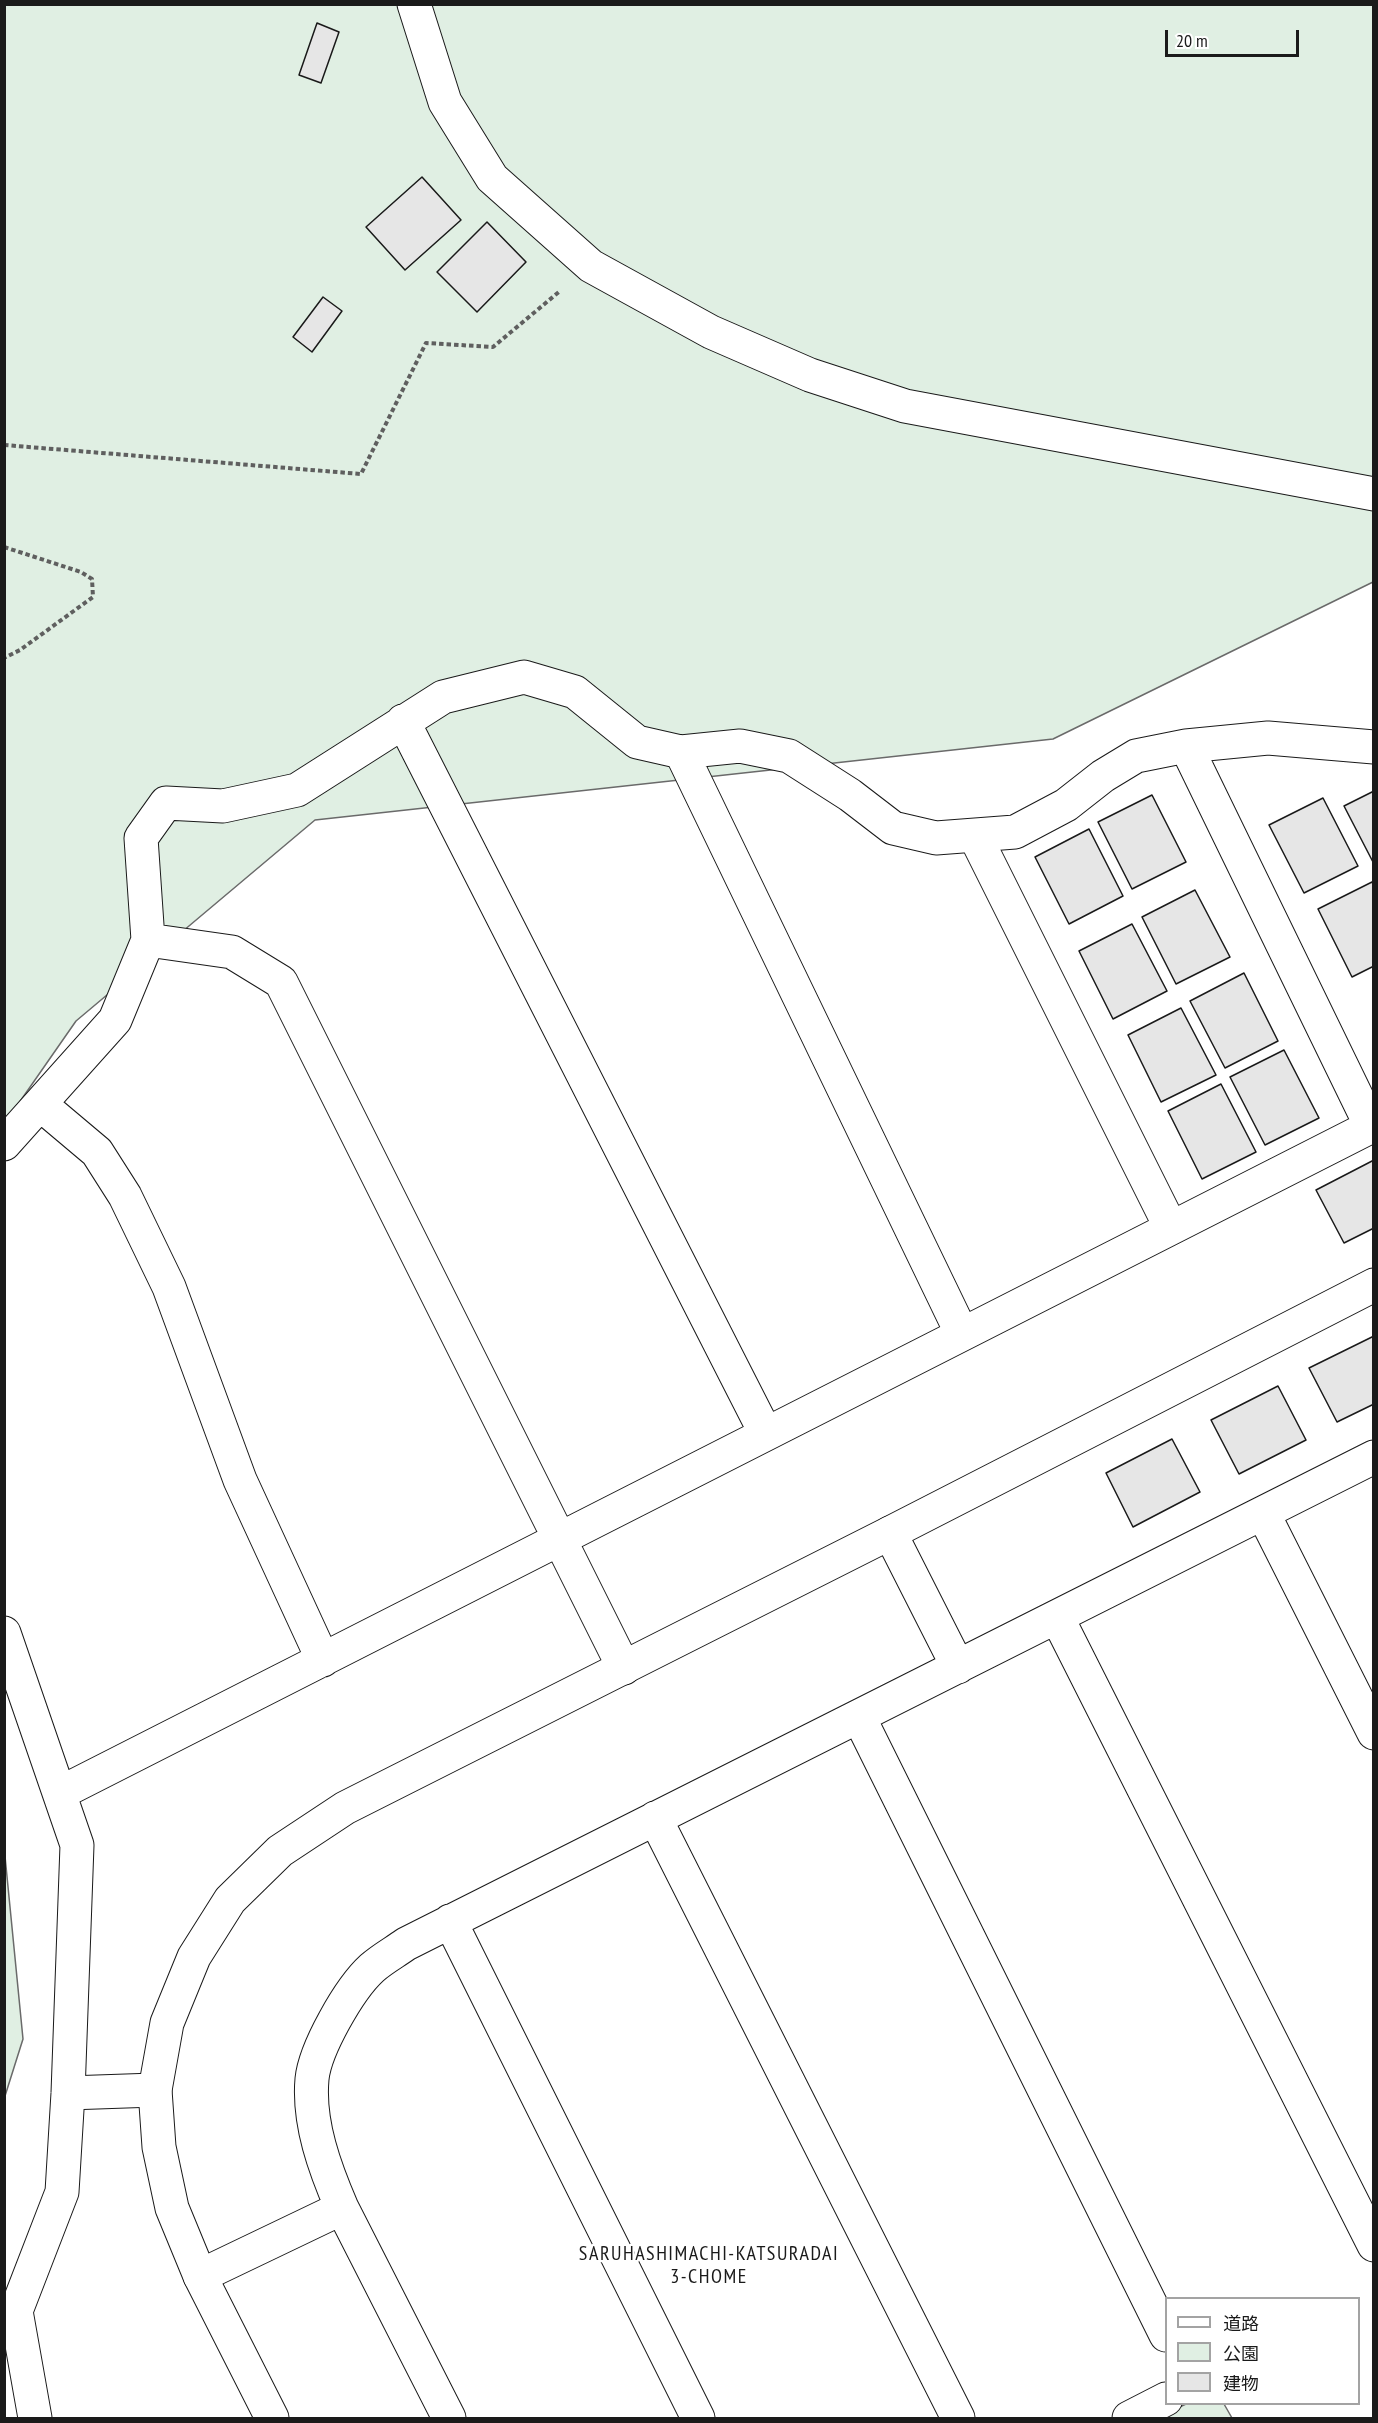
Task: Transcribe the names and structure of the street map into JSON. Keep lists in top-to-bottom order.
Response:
{
  "districts": ["SARUHASHIMACHI-KATSURADAI 3-CHOME"],
  "legend": ["道路", "公園", "建物"],
  "scale_bar": "20 m"
}
